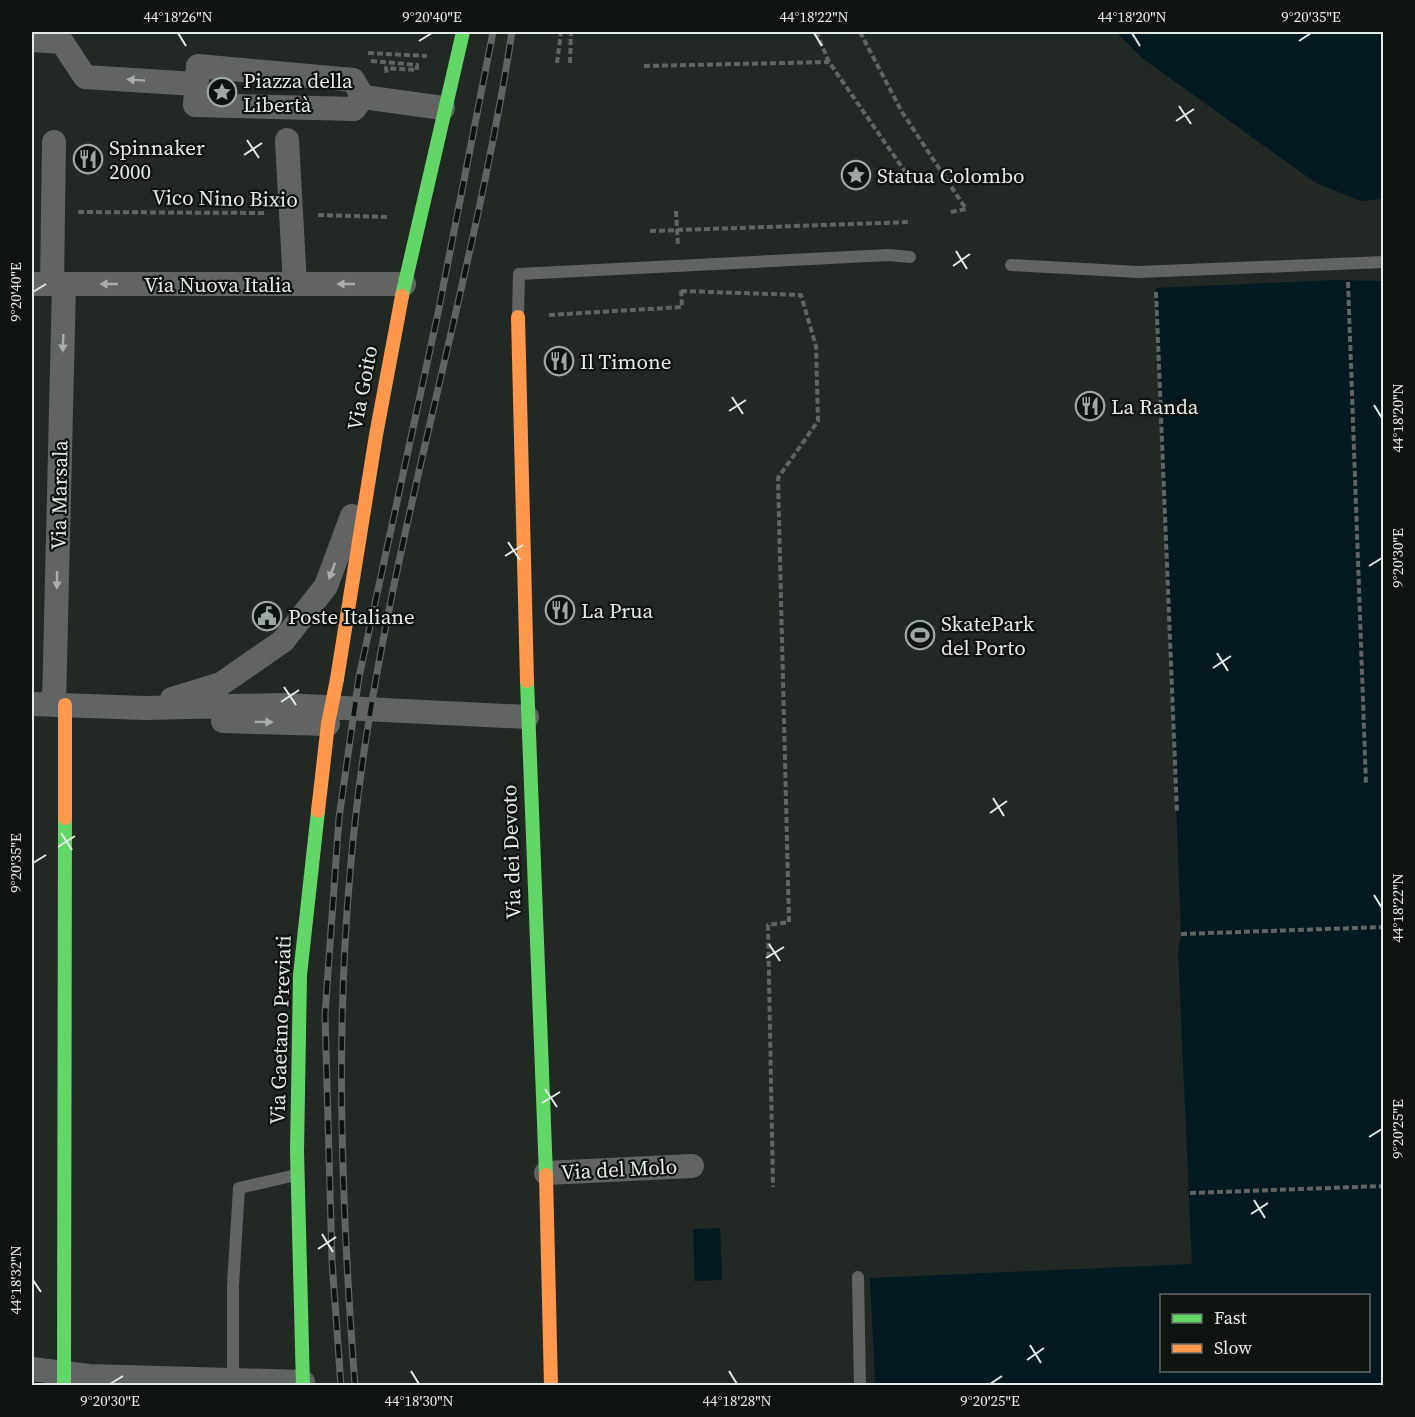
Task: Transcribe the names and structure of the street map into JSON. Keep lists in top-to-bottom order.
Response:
{
  "streets": {
    "street": [
      "Via Nuova Italia",
      "Via Goito",
      "Via Marsala",
      "Via dei Devoto",
      "Via Gaetano Previati",
      "Via del Molo"
    ],
    "path": ["Vico Nino Bixio"]
  },
  "crossings": [
    ["Vico Nino Bixio", "Via Goito"],
    ["Vico Nino Bixio", "Via Marsala"],
    ["Via Nuova Italia", "Via Goito"],
    ["Via Nuova Italia", "Via Marsala"],
    ["Via Goito", "Via Gaetano Previati"],
    ["Via dei Devoto", "Via del Molo"]
  ],
  "one_way": ["Via Nuova Italia", "Via Marsala"],
  "places": {
    "place": ["Piazza della Libertà", "Statua Colombo"],
    "restaurant": [
      "Spinnaker 2000",
      "Il Timone",
      "La Randa",
      "La Prua"
    ],
    "public building": ["Poste Italiane"],
    "sports": ["SkatePark del Porto"]
  },
  "legend": ["Fast", "Slow"],
  "coordinates": [
    "44°18'26\"N",
    "9°20'40\"E",
    "44°18'22\"N",
    "44°18'20\"N",
    "9°20'35\"E",
    "9°20'30\"E",
    "9°20'25\"E",
    "44°18'32\"N",
    "44°18'30\"N",
    "44°18'28\"N"
  ]
}
